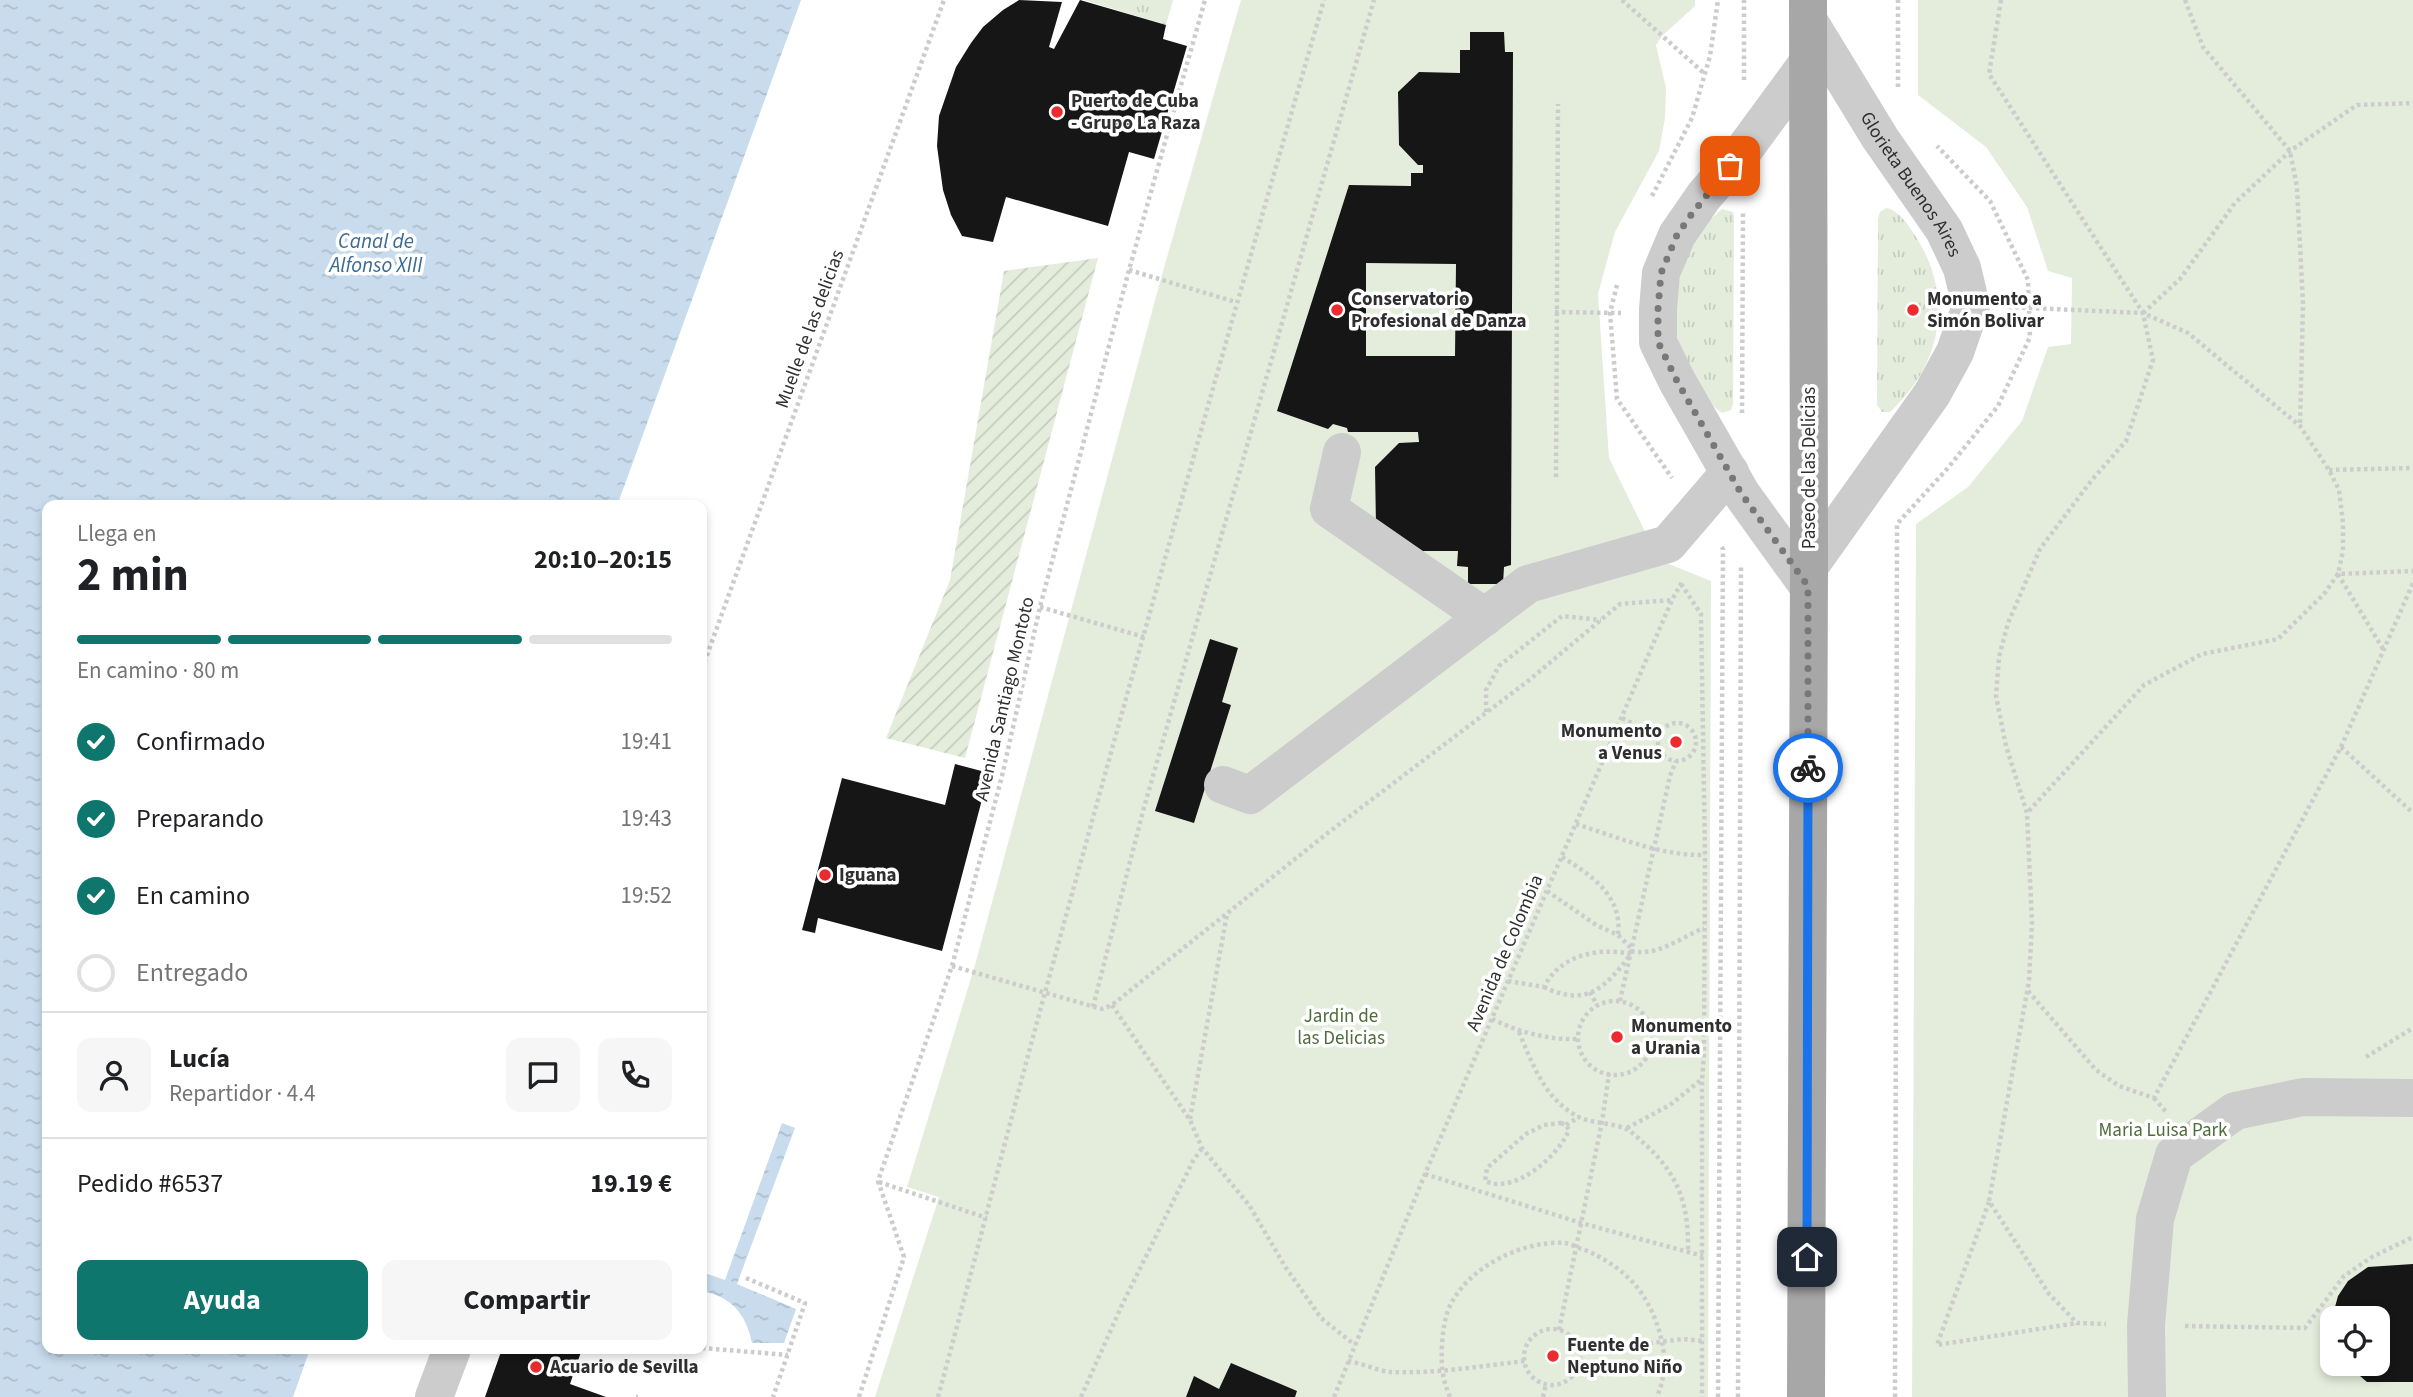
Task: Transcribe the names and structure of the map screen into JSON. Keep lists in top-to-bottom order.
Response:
{
  "streets": {
    "main road": ["Paseo de las Delicias"],
    "street": ["Glorieta Buenos Aires"],
    "path": ["Muelle de las delicias", "Avenida Santiago Montoto", "Avenida de Colombia"]
  },
  "crossings": [
    ["Glorieta Buenos Aires", "Paseo de las Delicias"]
  ],
  "water": ["Canal de Alfonso XIII"],
  "parks": ["Jardin de las Delicias", "Maria Luisa Park"],
  "places": [
    "Puerto de Cuba - Grupo La Raza",
    "Conservatorio Profesional de Danza",
    "Monumento a Simón Bolivar",
    "Monumento a Venus",
    "Iguana",
    "Monumento a Urania",
    "Fuente de Neptuno Niño",
    "Acuario de Sevilla"
  ],
  "page": {
    "heading": ["2 min", "Llega en", "20:10–20:15"],
    "panel": [
      "Lucía",
      "Repartidor · 4.4",
      "Pedido #6537",
      "19.19 €"
    ],
    "bar": "En camino · 80 m",
    "list": [
      ["Confirmado", "19:41"],
      ["Preparando", "19:43"],
      ["En camino", "19:52"],
      "Entregado"
    ],
    "buttons": ["Ayuda", "Compartir"]
  }
}
